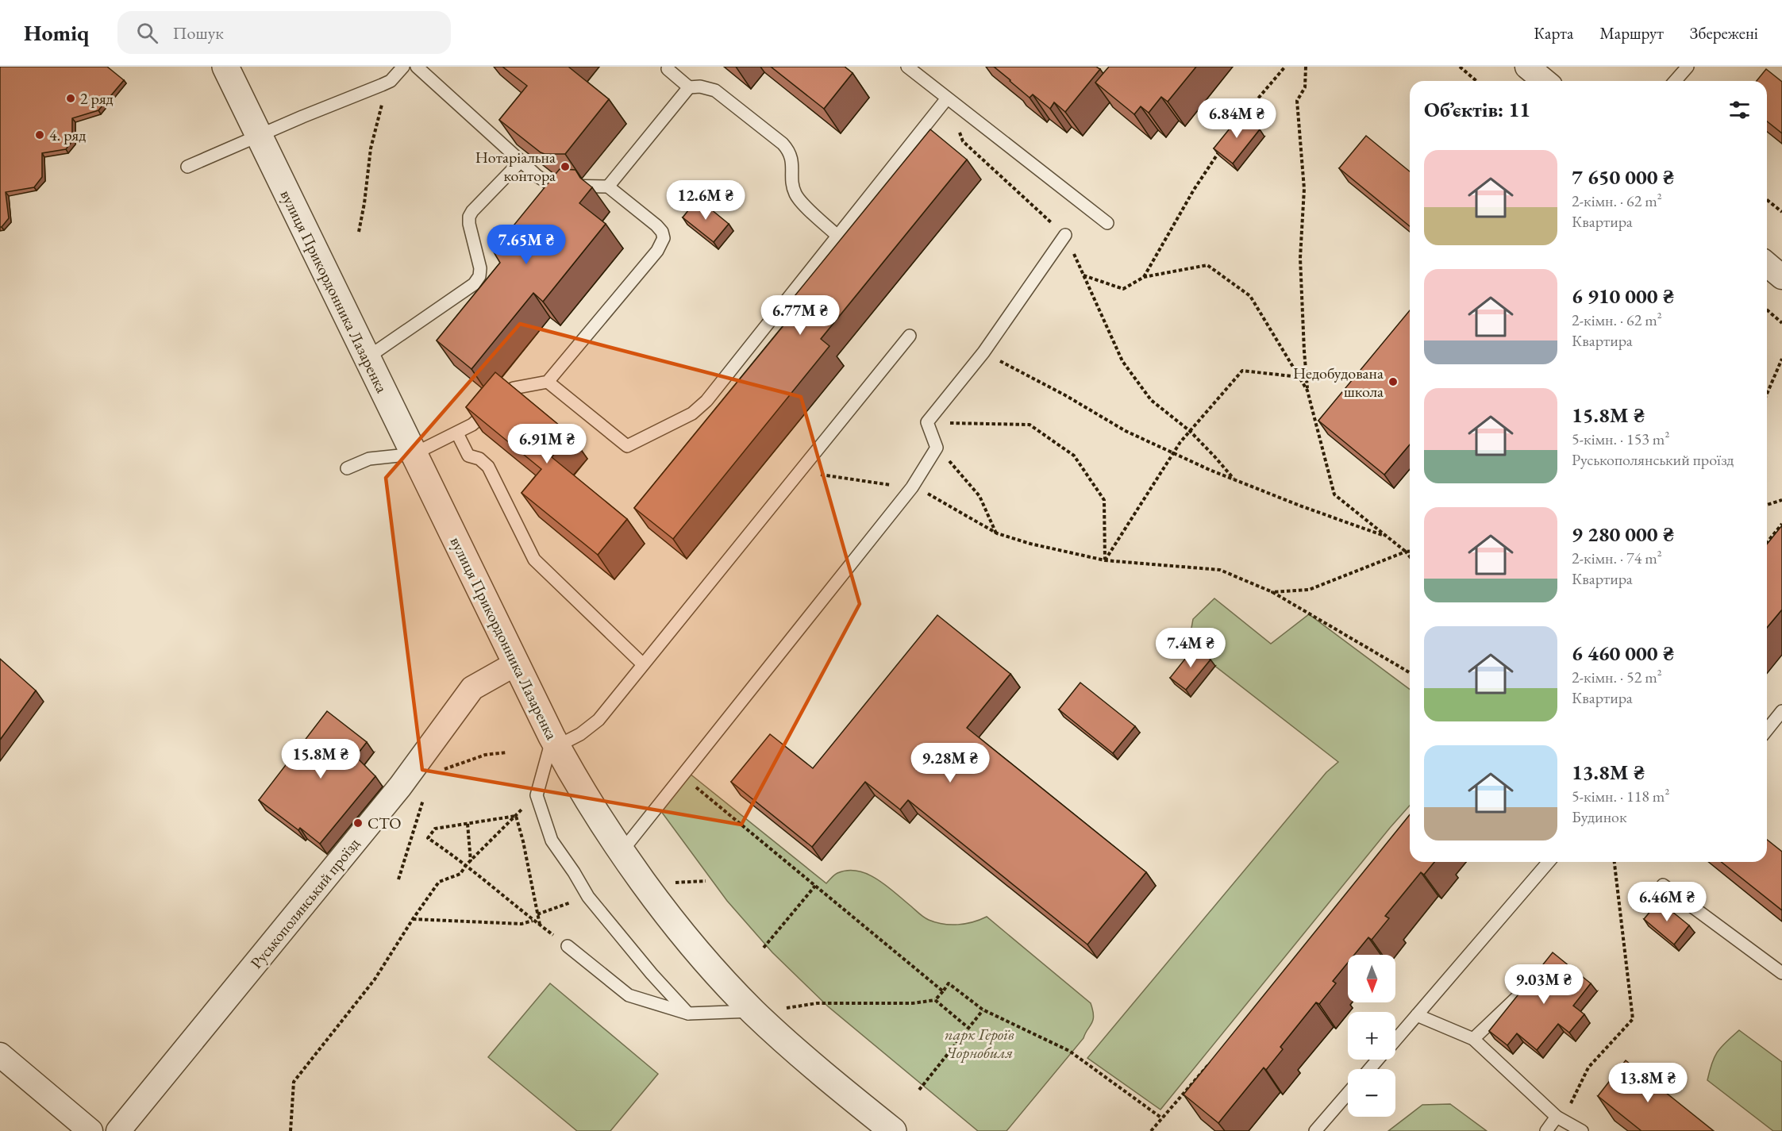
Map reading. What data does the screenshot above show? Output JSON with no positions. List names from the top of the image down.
{
  "streets": {
    "street": ["вулиця Прикордонника Лазаренка", "Руськополянський проїзд"]
  },
  "crossings": [
    ["вулиця Прикордонника Лазаренка", "Руськополянський проїзд"]
  ],
  "parks": ["парк Героїв Чорнобиля"],
  "places": [
    "2 ряд",
    "4. ряд",
    "Нотаріальна контора",
    "Недобудована школа",
    "СТО"
  ],
  "north": "bottom",
  "page": {
    "header": "Homiq",
    "search": "Пошук",
    "nav": ["Карта", "Маршрут", "Збережені"],
    "heading": "Об’єктів: 11",
    "price": [
      "6.84M ₴",
      "12.6M ₴",
      "7.65M ₴",
      "6.77M ₴",
      "6.91M ₴",
      "7.4M ₴",
      "15.8M ₴",
      "9.28M ₴",
      "6.46M ₴",
      "9.03M ₴",
      "13.8M ₴"
    ],
    "list": [
      {
        "name": "7 650 000 ₴",
        "note": "2-кімн. · 62 m² · Квартира"
      },
      {
        "name": "6 910 000 ₴",
        "note": "2-кімн. · 62 m² · Квартира"
      },
      {
        "name": "15.8M ₴",
        "note": "5-кімн. · 153 m² · Руськополянський проїзд"
      },
      {
        "name": "9 280 000 ₴",
        "note": "2-кімн. · 74 m² · Квартира"
      },
      {
        "name": "6 460 000 ₴",
        "note": "2-кімн. · 52 m² · Квартира"
      },
      {
        "name": "13.8M ₴",
        "note": "5-кімн. · 118 m² · Будинок"
      }
    ],
    "map_buttons": ["+", "−"]
  }
}
